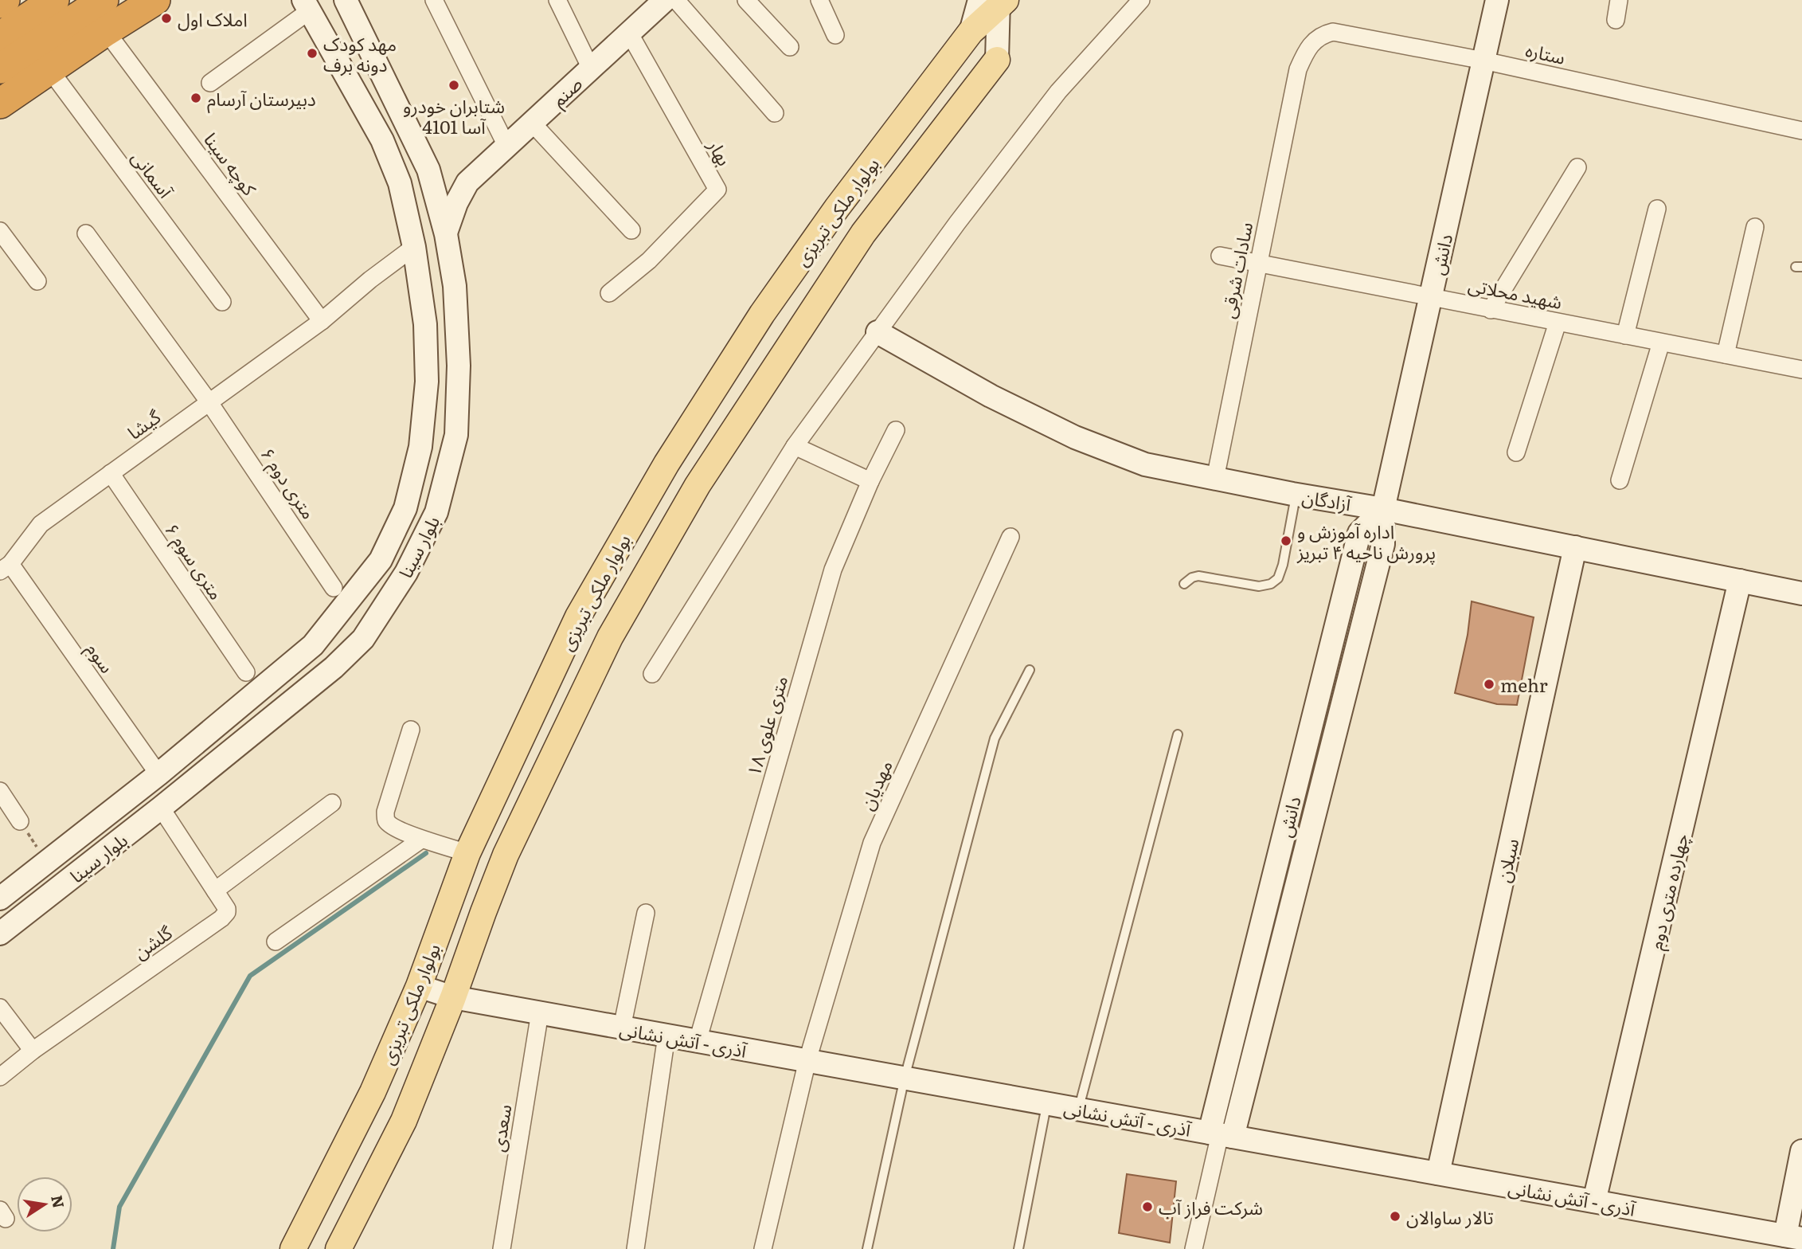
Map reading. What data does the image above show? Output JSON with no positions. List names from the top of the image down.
{
  "streets": {
    "main road": ["بولوار ملکی تبریزی"],
    "street": [
      "ستاره",
      "صنم",
      "بهار",
      "کوچه سینا",
      "آسمانی",
      "دانش",
      "سادات شرقی",
      "شهید محلاتی",
      "گیشا",
      "۶ متری دوم",
      "آزادگان",
      "بلوار سینا",
      "۶ متری سوم",
      "سوم",
      "۱۸ متری علوی",
      "مهدیان",
      "سبلان",
      "چهارده متری دوم",
      "گلشن",
      "آذرى - آتش نشانى",
      "سعدی"
    ]
  },
  "crossings": [
    ["ستاره", "دانش"],
    ["ستاره", "سادات شرقی"],
    ["صنم", "بهار"],
    ["کوچه سینا", "گیشا"],
    ["بولوار ملکی تبریزی", "آذرى - آتش نشانى"],
    ["دانش", "شهید محلاتی"],
    ["دانش", "آزادگان"],
    ["دانش", "آذرى - آتش نشانى"],
    ["سادات شرقی", "شهید محلاتی"],
    ["سادات شرقی", "آزادگان"],
    ["گیشا", "۶ متری دوم"],
    ["گیشا", "بلوار سینا"],
    ["گیشا", "۶ متری سوم"],
    ["گیشا", "سوم"],
    ["آزادگان", "سبلان"],
    ["آزادگان", "چهارده متری دوم"],
    ["بلوار سینا", "سوم"],
    ["بلوار سینا", "گلشن"],
    ["۱۸ متری علوی", "آذرى - آتش نشانى"],
    ["مهدیان", "آذرى - آتش نشانى"],
    ["سبلان", "آذرى - آتش نشانى"],
    ["چهارده متری دوم", "آذرى - آتش نشانى"],
    ["آذرى - آتش نشانى", "سعدی"]
  ],
  "places": [
    "املاک اول",
    "مهد کودک دونه برف",
    "شتابران خودرو 4101 آسا",
    "دبیرستان آرسام",
    "اداره آموزش و پرورش ناحیه ۴ تبریز",
    "mehr",
    "شرکت فراز آب",
    "تالار ساوالان"
  ],
  "north": "right"
}
